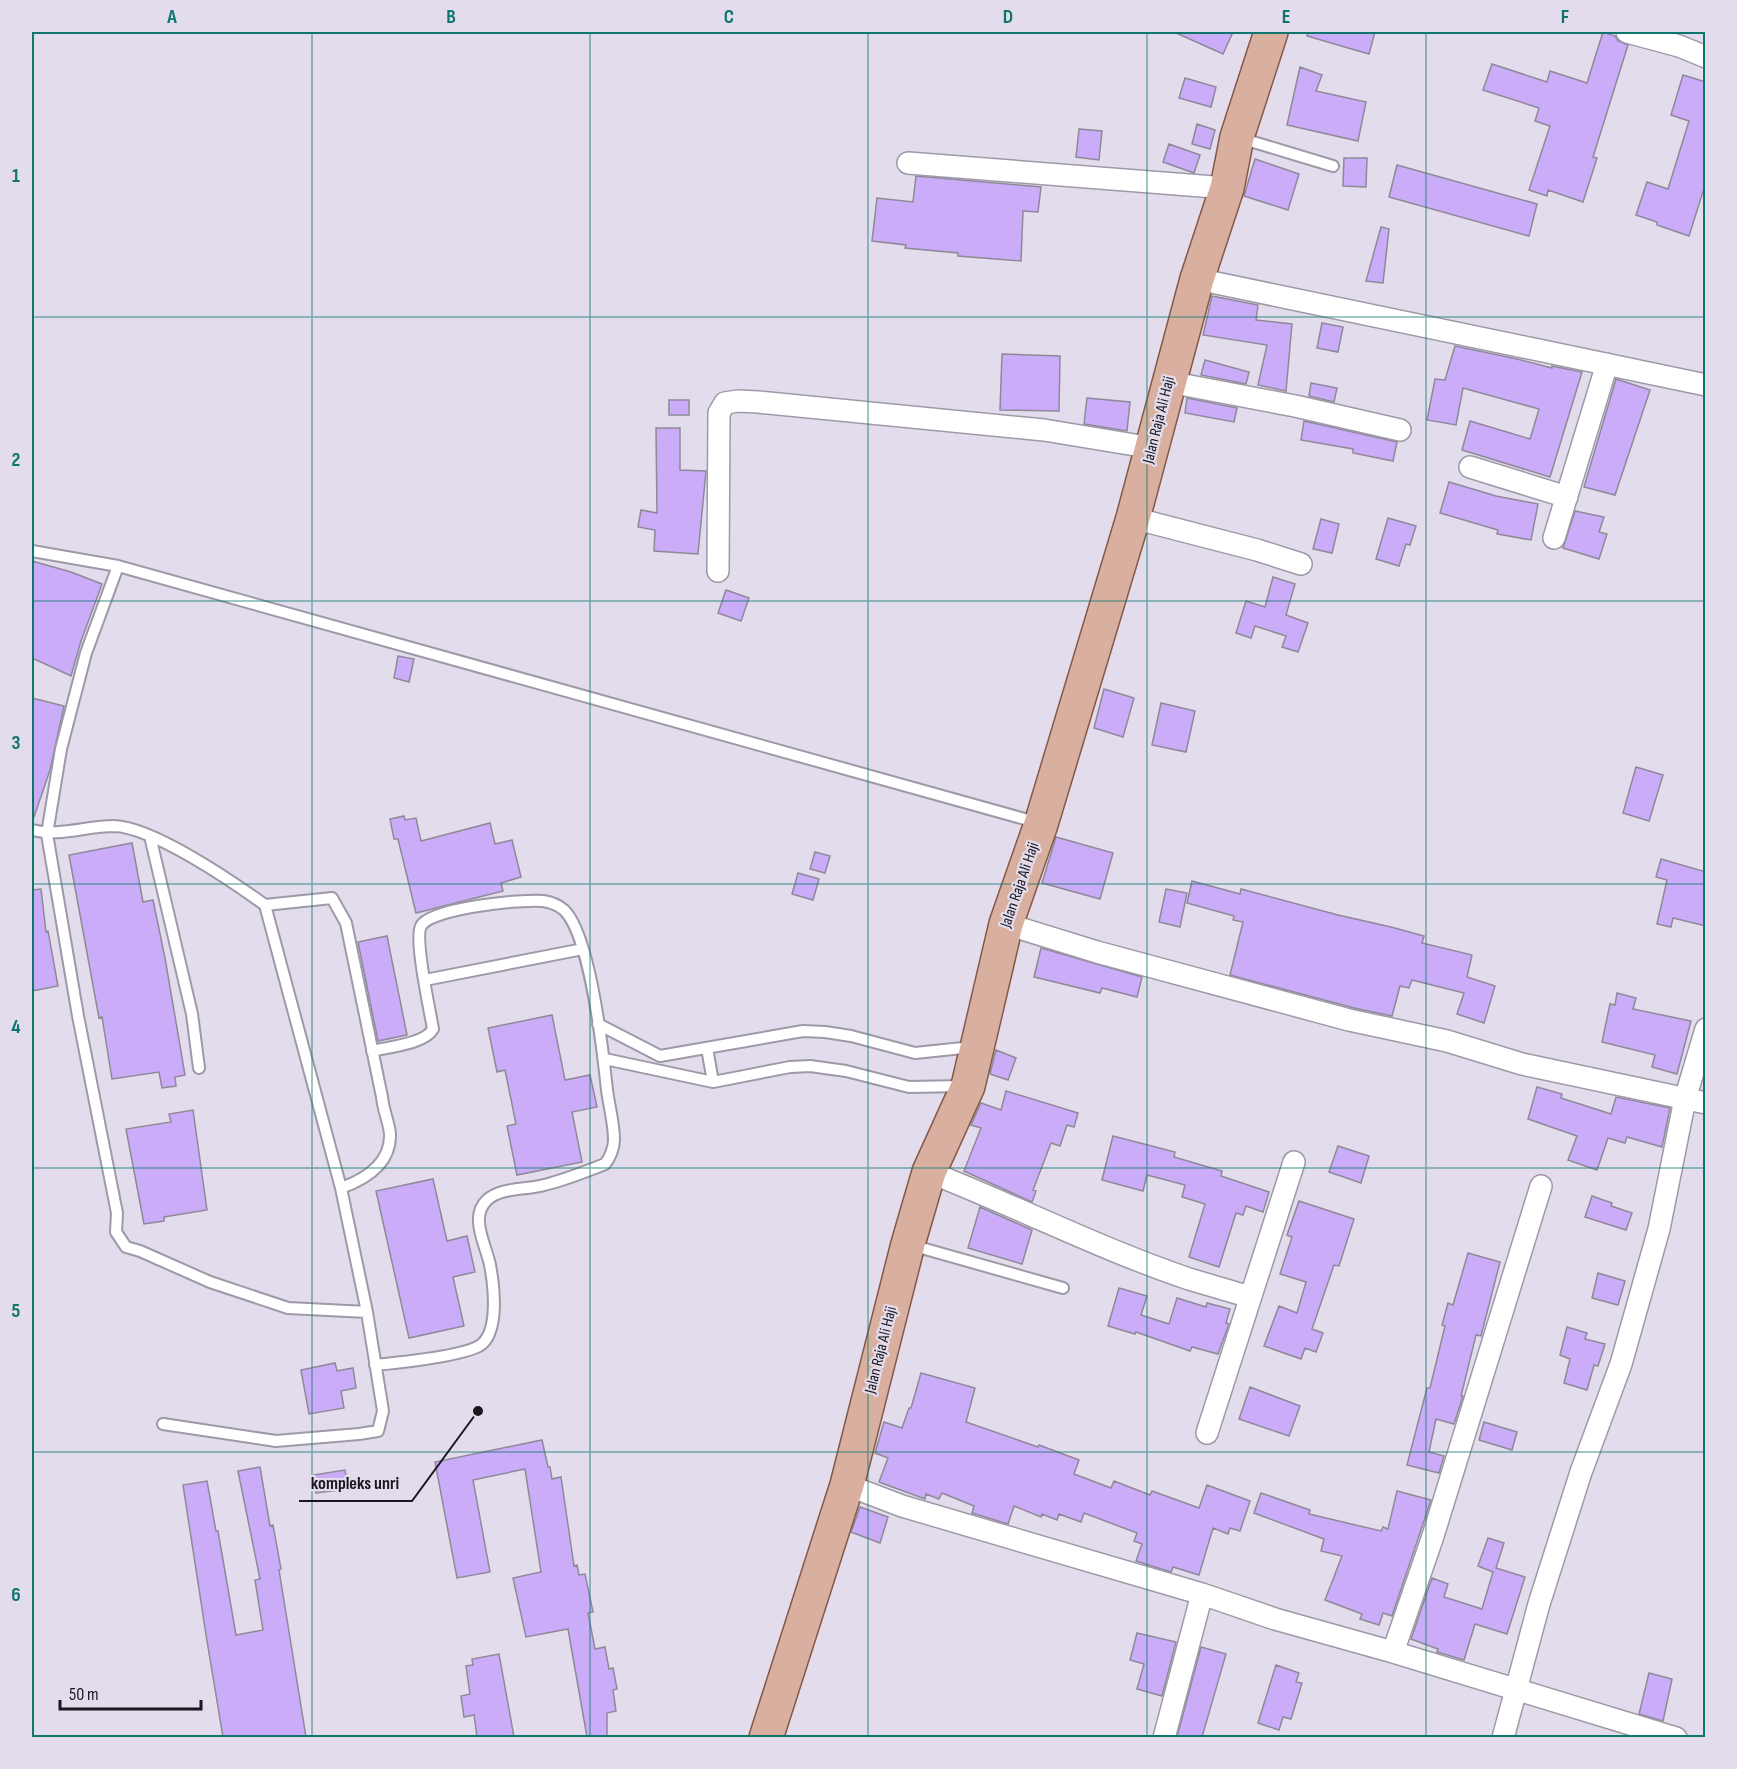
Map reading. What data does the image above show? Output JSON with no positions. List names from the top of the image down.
{
  "streets": {
    "main road": ["Jalan Raja Ali Haji"]
  },
  "places": ["kompleks unri"],
  "scale_bar": "50 m",
  "grid": {
    "columns": [
      "A",
      "B",
      "C",
      "D",
      "E",
      "F"
    ],
    "rows": [
      "1",
      "2",
      "3",
      "4",
      "5",
      "6"
    ]
  }
}
